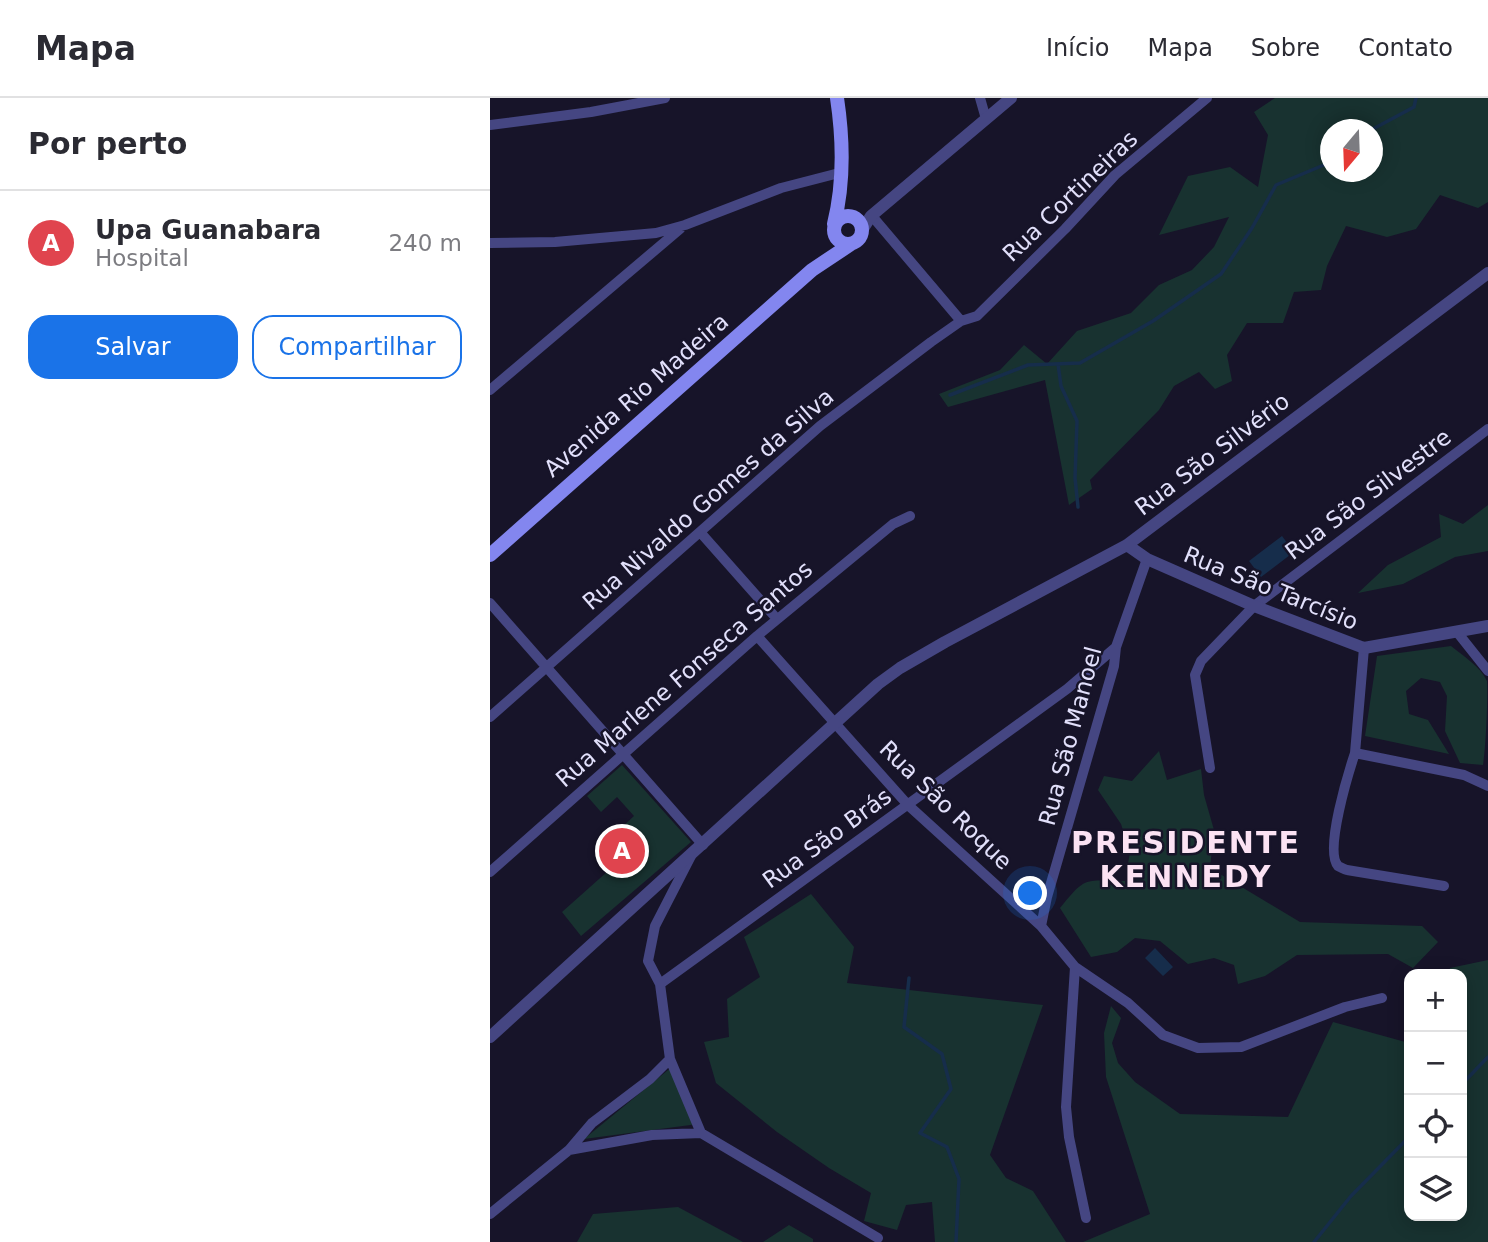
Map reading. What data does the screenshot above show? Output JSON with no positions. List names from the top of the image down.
{
  "streets": {
    "main road": ["Avenida Rio Madeira"],
    "street": [
      "Rua Cortineiras",
      "Rua São Silvério",
      "Rua São Silvestre",
      "Rua Nivaldo Gomes da Silva",
      "Rua São Tarcísio",
      "Rua Marlene Fonseca Santos",
      "Rua São Manoel",
      "Rua São Roque",
      "Rua São Brás"
    ]
  },
  "crossings": [
    ["Rua Cortineiras", "Rua Nivaldo Gomes da Silva"],
    ["Rua São Silvério", "Rua São Tarcísio"],
    ["Rua São Silvério", "Rua São Roque"],
    ["Rua São Silvestre", "Rua São Tarcísio"],
    ["Rua São Tarcísio", "Rua São Manoel"],
    ["Rua Marlene Fonseca Santos", "Rua São Roque"],
    ["Rua São Manoel", "Rua São Roque"],
    ["Rua São Manoel", "Rua São Brás"],
    ["Rua São Roque", "Rua São Brás"]
  ],
  "districts": ["PRESIDENTE KENNEDY"],
  "north": "bottom",
  "page": {
    "header": "Mapa",
    "nav": [
      "Início",
      "Mapa",
      "Sobre",
      "Contato"
    ],
    "heading": "Por perto",
    "list": [
      {
        "mark": "A",
        "name": "Upa Guanabara",
        "note": "Hospital",
        "value": "240 m"
      }
    ],
    "buttons": ["Salvar", "Compartilhar"],
    "pins": "A",
    "map_buttons": ["+", "−"]
  }
}
